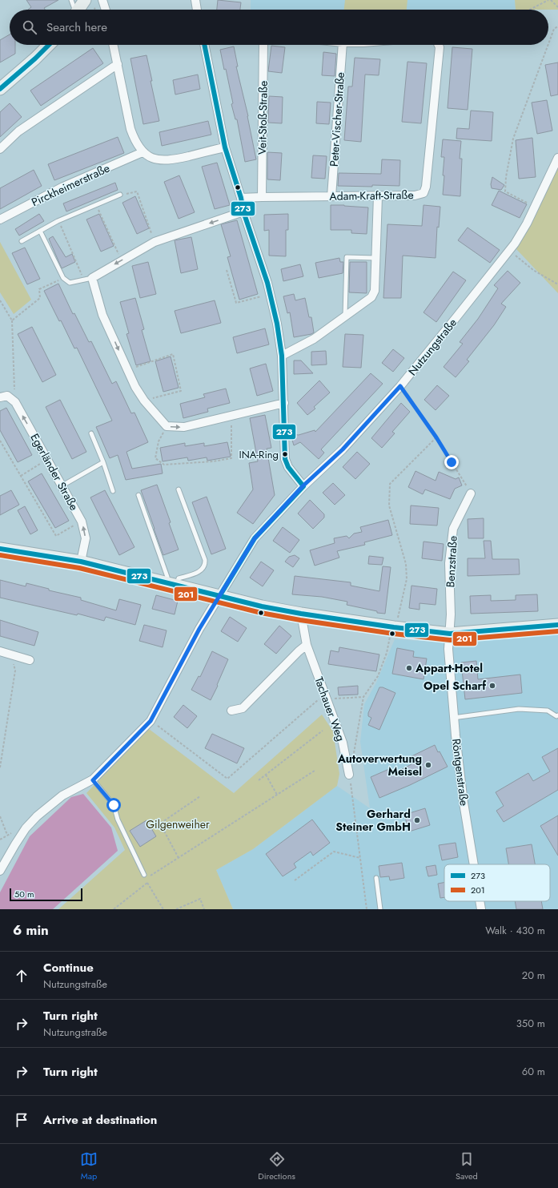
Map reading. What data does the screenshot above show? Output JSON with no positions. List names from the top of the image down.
{
  "streets": {
    "street": [
      "Veit-Stoß-Straße",
      "Peter-Vischer-Straße",
      "Pirckheimerstraße",
      "Adam-Kraft-Straße",
      "Nutzungstraße",
      "Egerländer Straße",
      "Benzstraße",
      "Tachauer Weg",
      "Röntgenstraße"
    ]
  },
  "crossings": [
    ["Veit-Stoß-Straße", "Adam-Kraft-Straße"],
    ["Peter-Vischer-Straße", "Adam-Kraft-Straße"],
    ["Benzstraße", "Röntgenstraße"]
  ],
  "one_way": ["Egerländer Straße"],
  "parks": ["Gilgenweiher"],
  "places": [
    "INA-Ring",
    "Appart-Hotel",
    "Opel Scharf",
    "Autoverwertung Meisel",
    "Gerhard Steiner GmbH"
  ],
  "lines": ["transit line 273", "transit line 201"],
  "legend": ["273", "201"],
  "scale_bar": "50 m",
  "page": {
    "search": "Search here",
    "scale": "50 m",
    "heading": ["6 min", "Walk · 430 m"],
    "list": [
      ["Continue", "Nutzungstraße", "20 m"],
      ["Turn right", "Nutzungstraße", "350 m"],
      ["Turn right", "60 m"],
      "Arrive at destination"
    ],
    "nav": ["Map", "Directions", "Saved"]
  }
}
